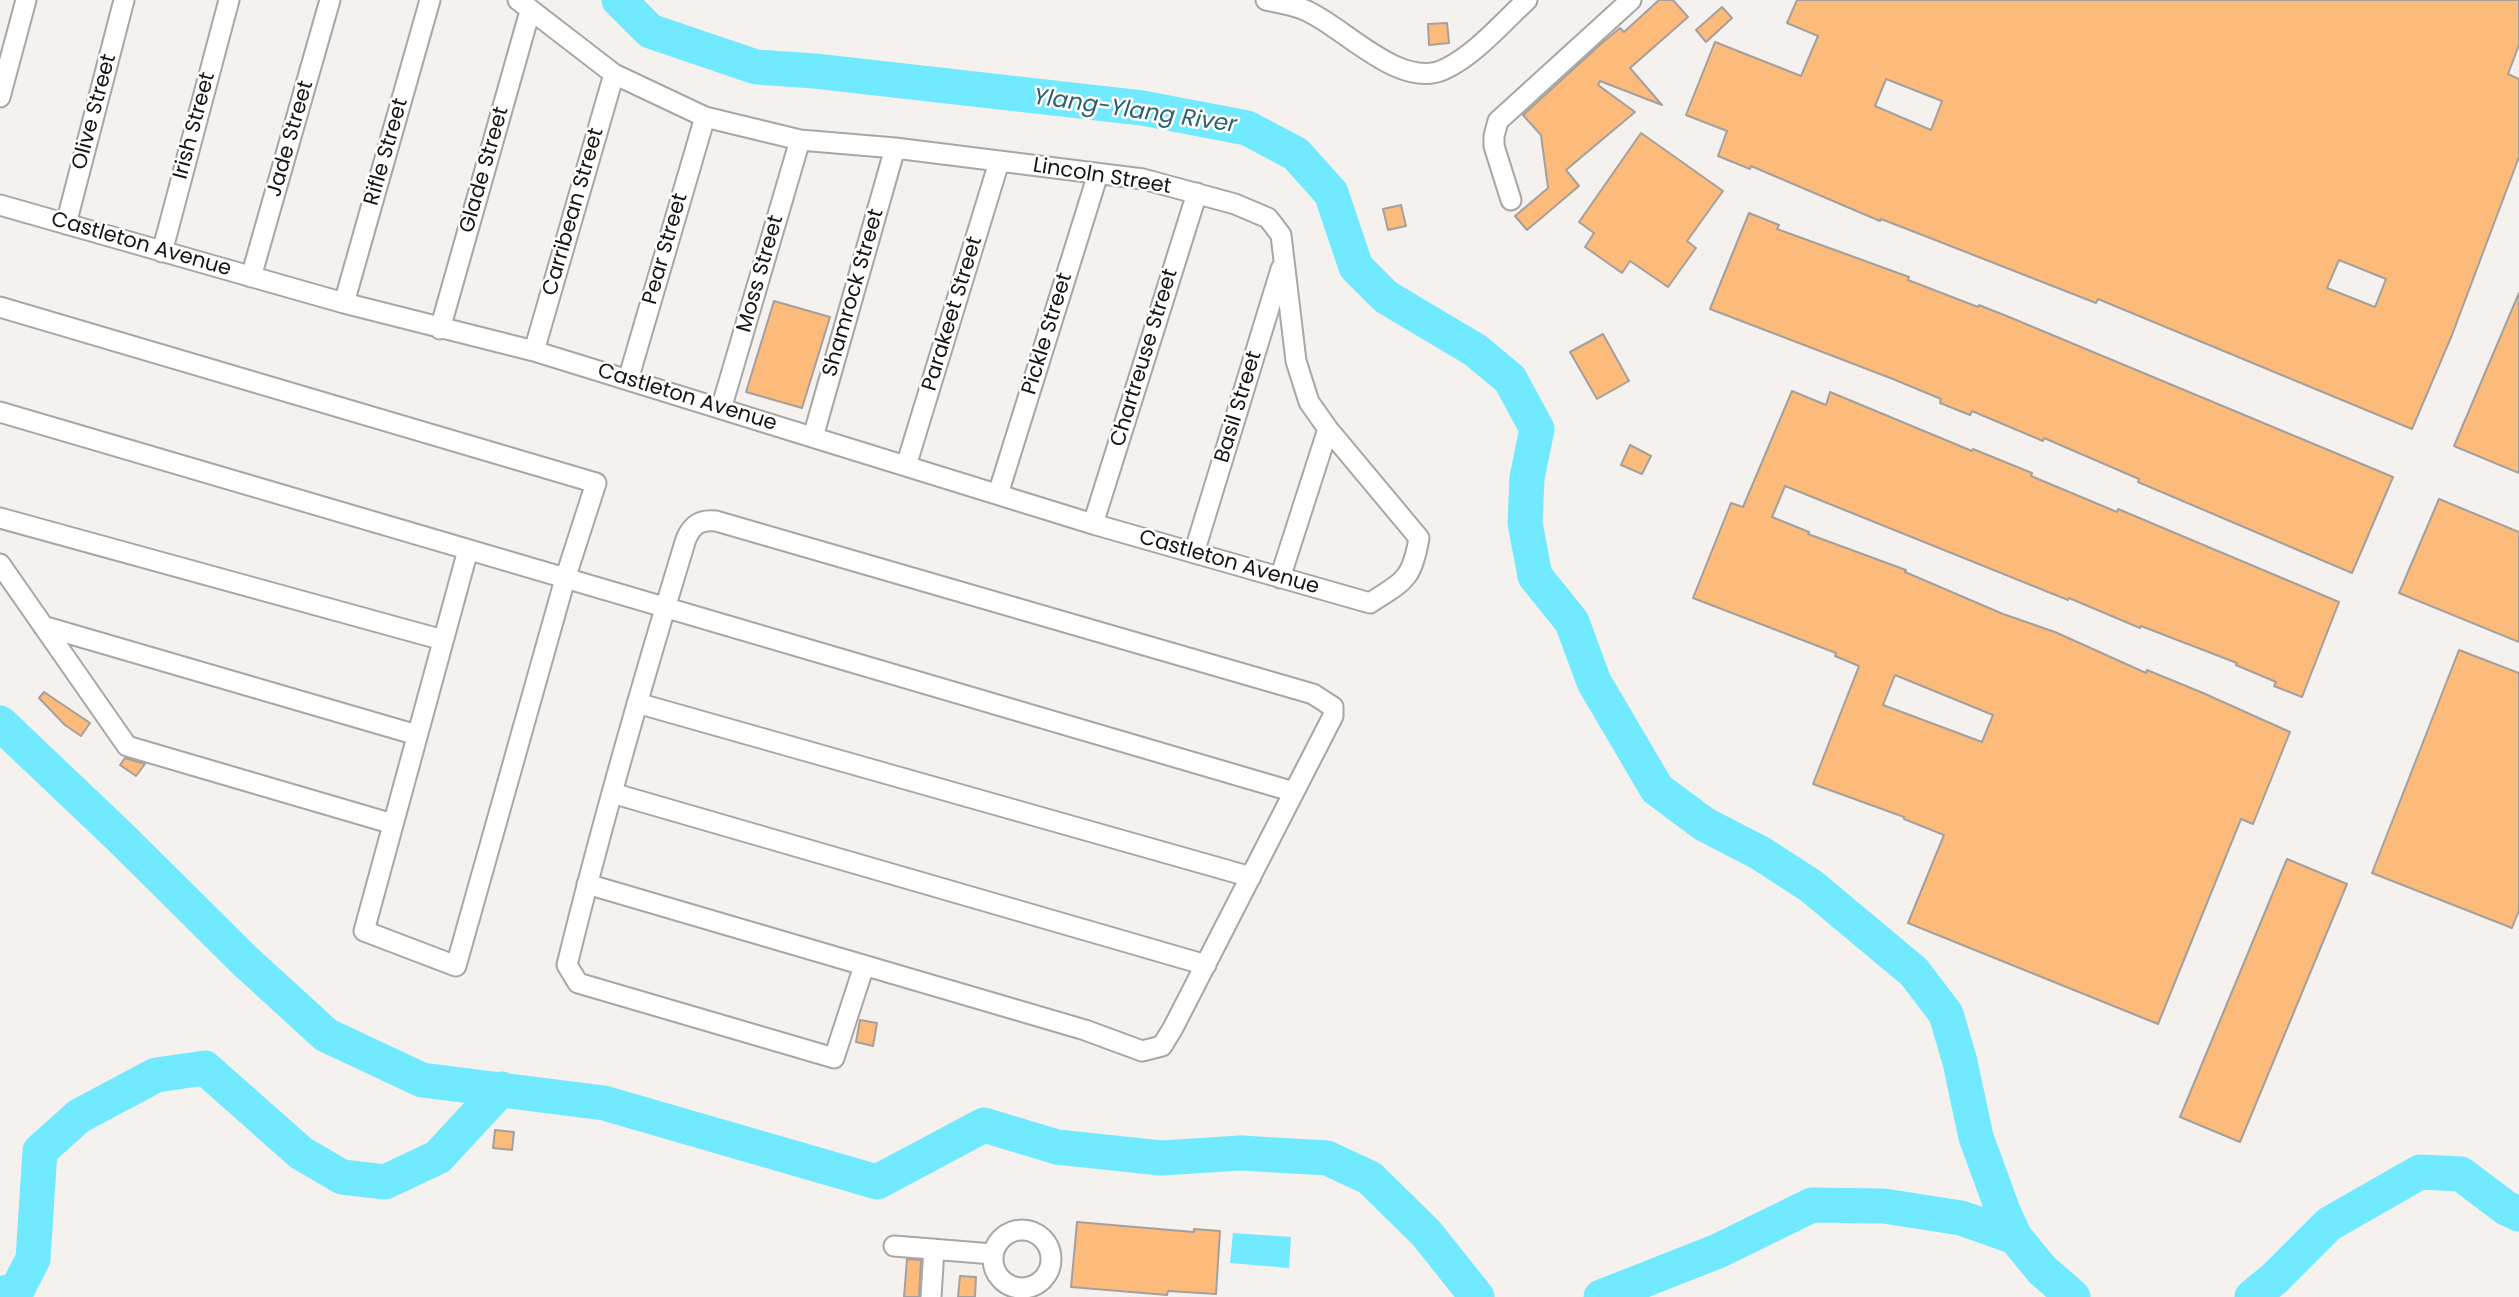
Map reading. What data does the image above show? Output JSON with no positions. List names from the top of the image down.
{
  "streets": {
    "street": [
      "Olive Street",
      "Irish Street",
      "Jade Street",
      "Rifle Street",
      "Glade Street",
      "Lincoln Street",
      "Carribean Street",
      "Castleton Avenue",
      "Pear Street",
      "Moss Street",
      "Shamrock Street",
      "Parakeet Street",
      "Pickle Street",
      "Chartreuse Street",
      "Basil Street"
    ]
  },
  "crossings": [
    ["Olive Street", "Castleton Avenue"],
    ["Irish Street", "Castleton Avenue"],
    ["Jade Street", "Castleton Avenue"],
    ["Rifle Street", "Castleton Avenue"],
    ["Glade Street", "Lincoln Street"],
    ["Glade Street", "Castleton Avenue"],
    ["Lincoln Street", "Carribean Street"],
    ["Lincoln Street", "Castleton Avenue"],
    ["Lincoln Street", "Pear Street"],
    ["Lincoln Street", "Moss Street"],
    ["Lincoln Street", "Shamrock Street"],
    ["Lincoln Street", "Parakeet Street"],
    ["Lincoln Street", "Pickle Street"],
    ["Lincoln Street", "Chartreuse Street"],
    ["Lincoln Street", "Basil Street"],
    ["Carribean Street", "Castleton Avenue"],
    ["Castleton Avenue", "Pear Street"],
    ["Castleton Avenue", "Moss Street"],
    ["Castleton Avenue", "Shamrock Street"],
    ["Castleton Avenue", "Parakeet Street"],
    ["Castleton Avenue", "Pickle Street"],
    ["Castleton Avenue", "Chartreuse Street"],
    ["Castleton Avenue", "Basil Street"]
  ],
  "water": ["Ylang-Ylang River"]
}
